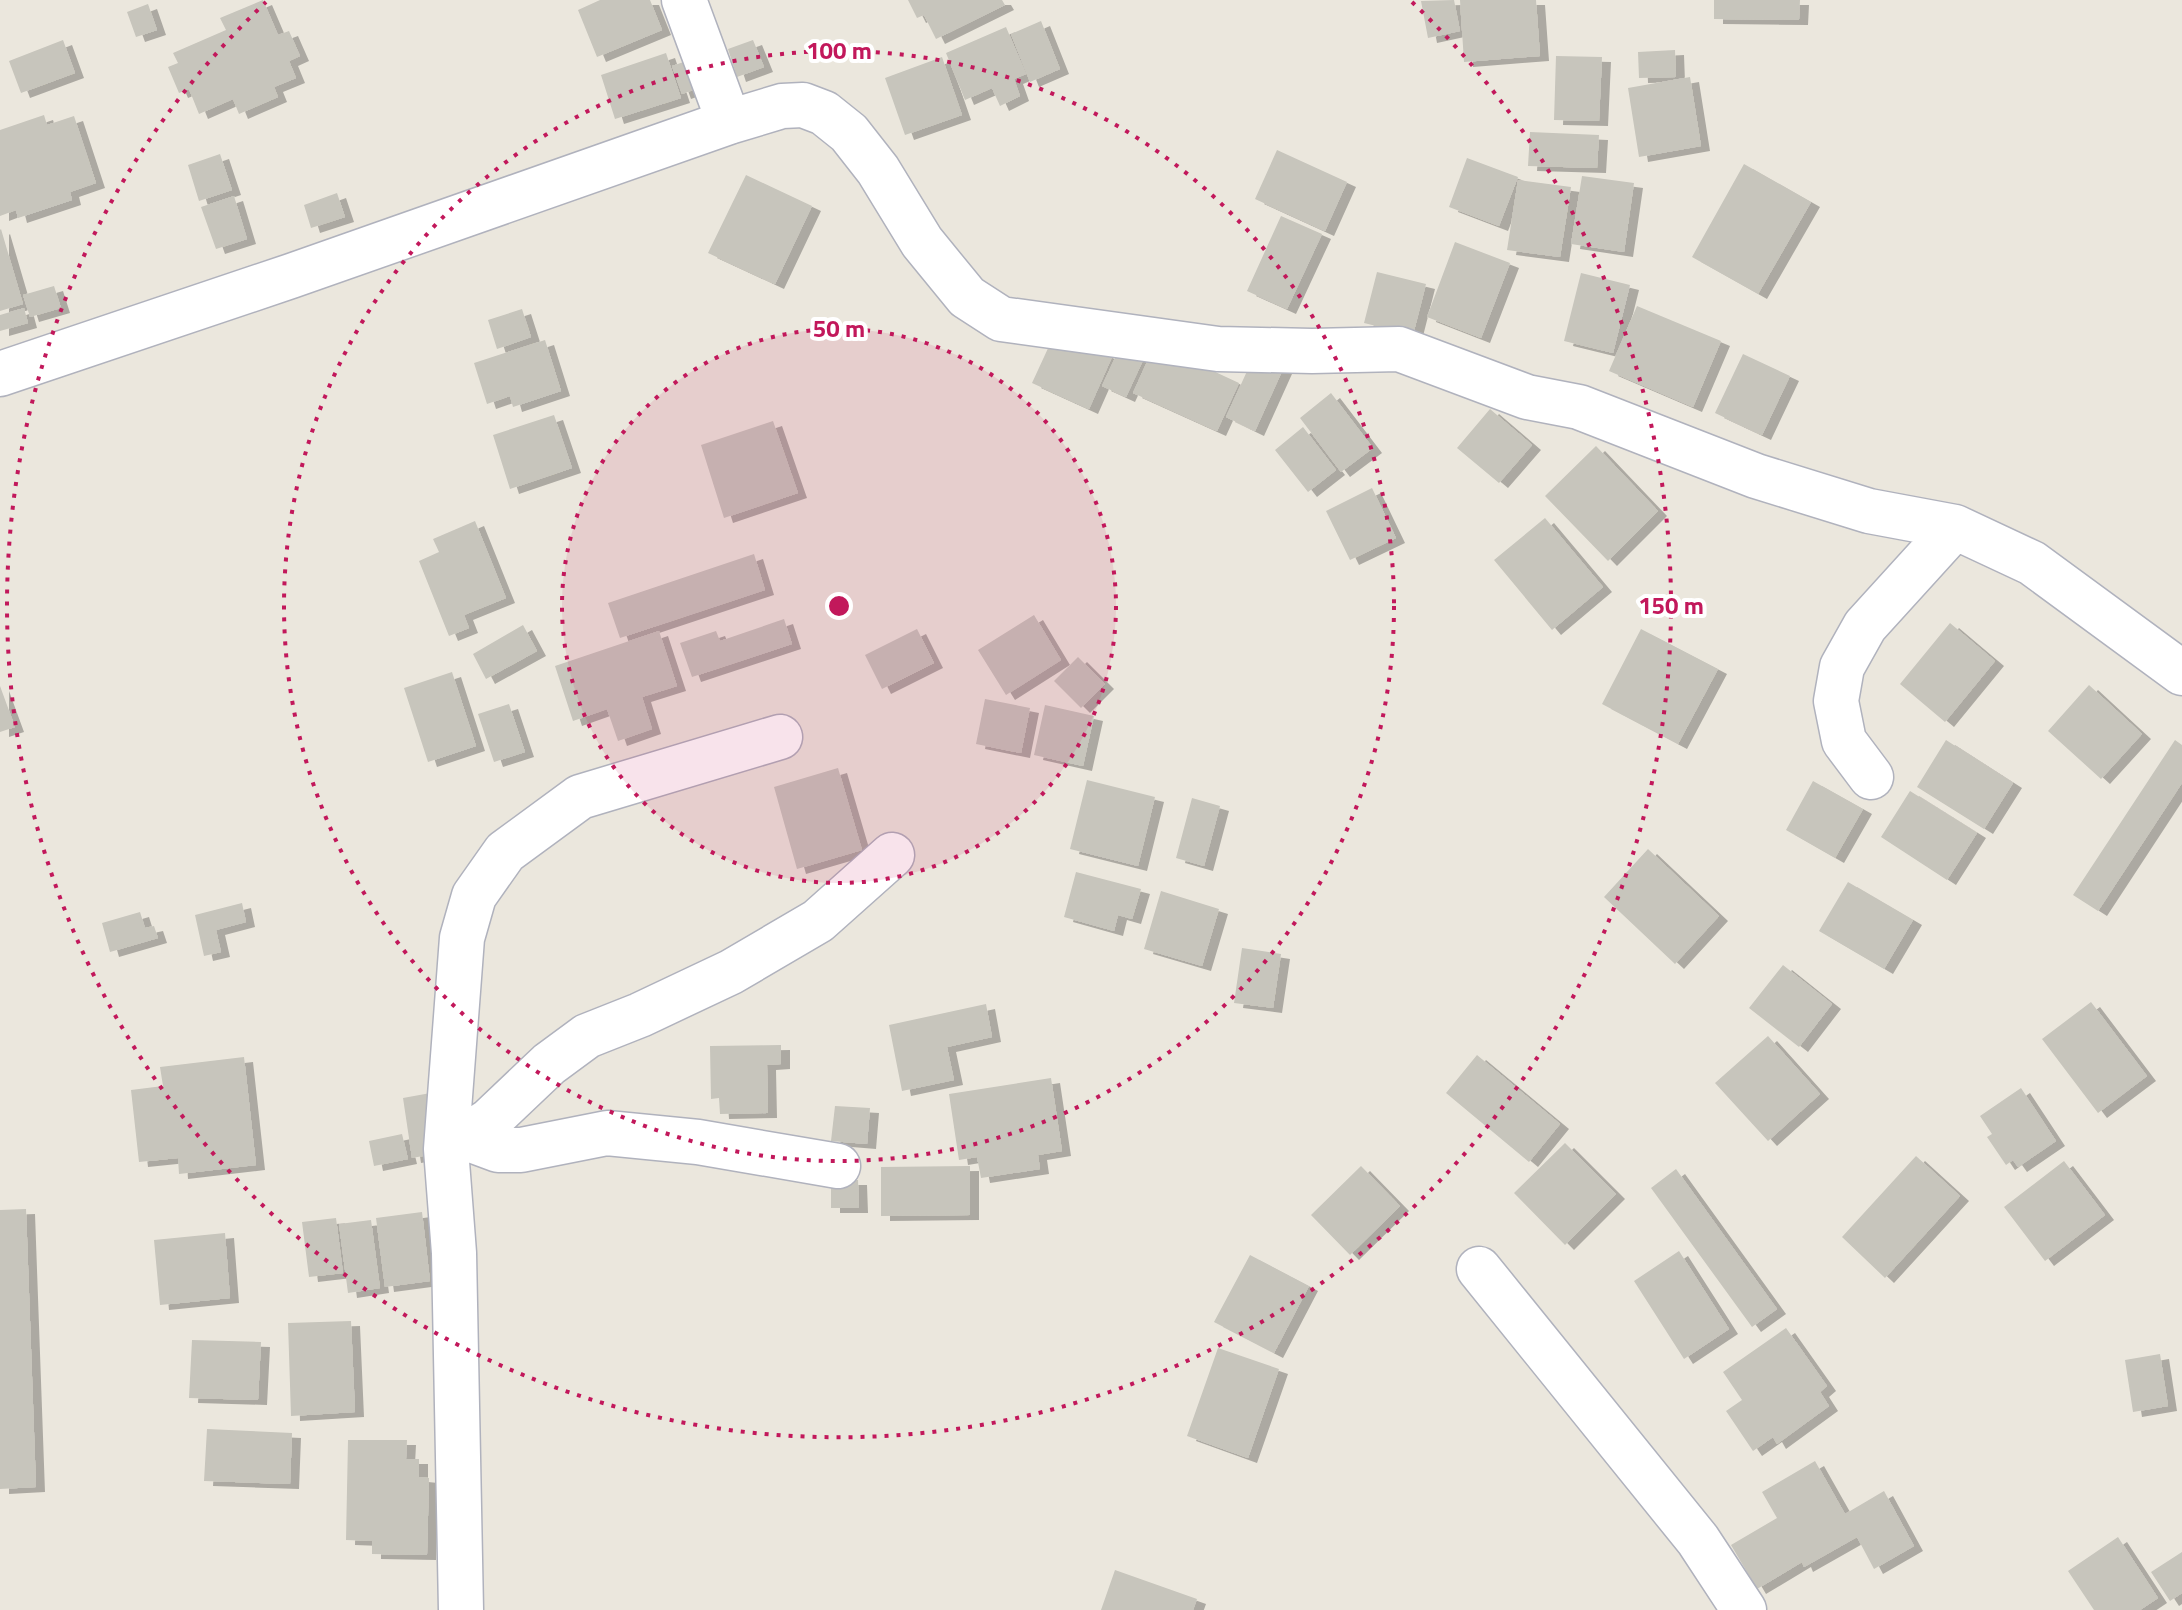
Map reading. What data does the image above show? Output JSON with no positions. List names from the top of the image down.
{
  "rings": ["100 m", "50 m", "150 m"]
}
